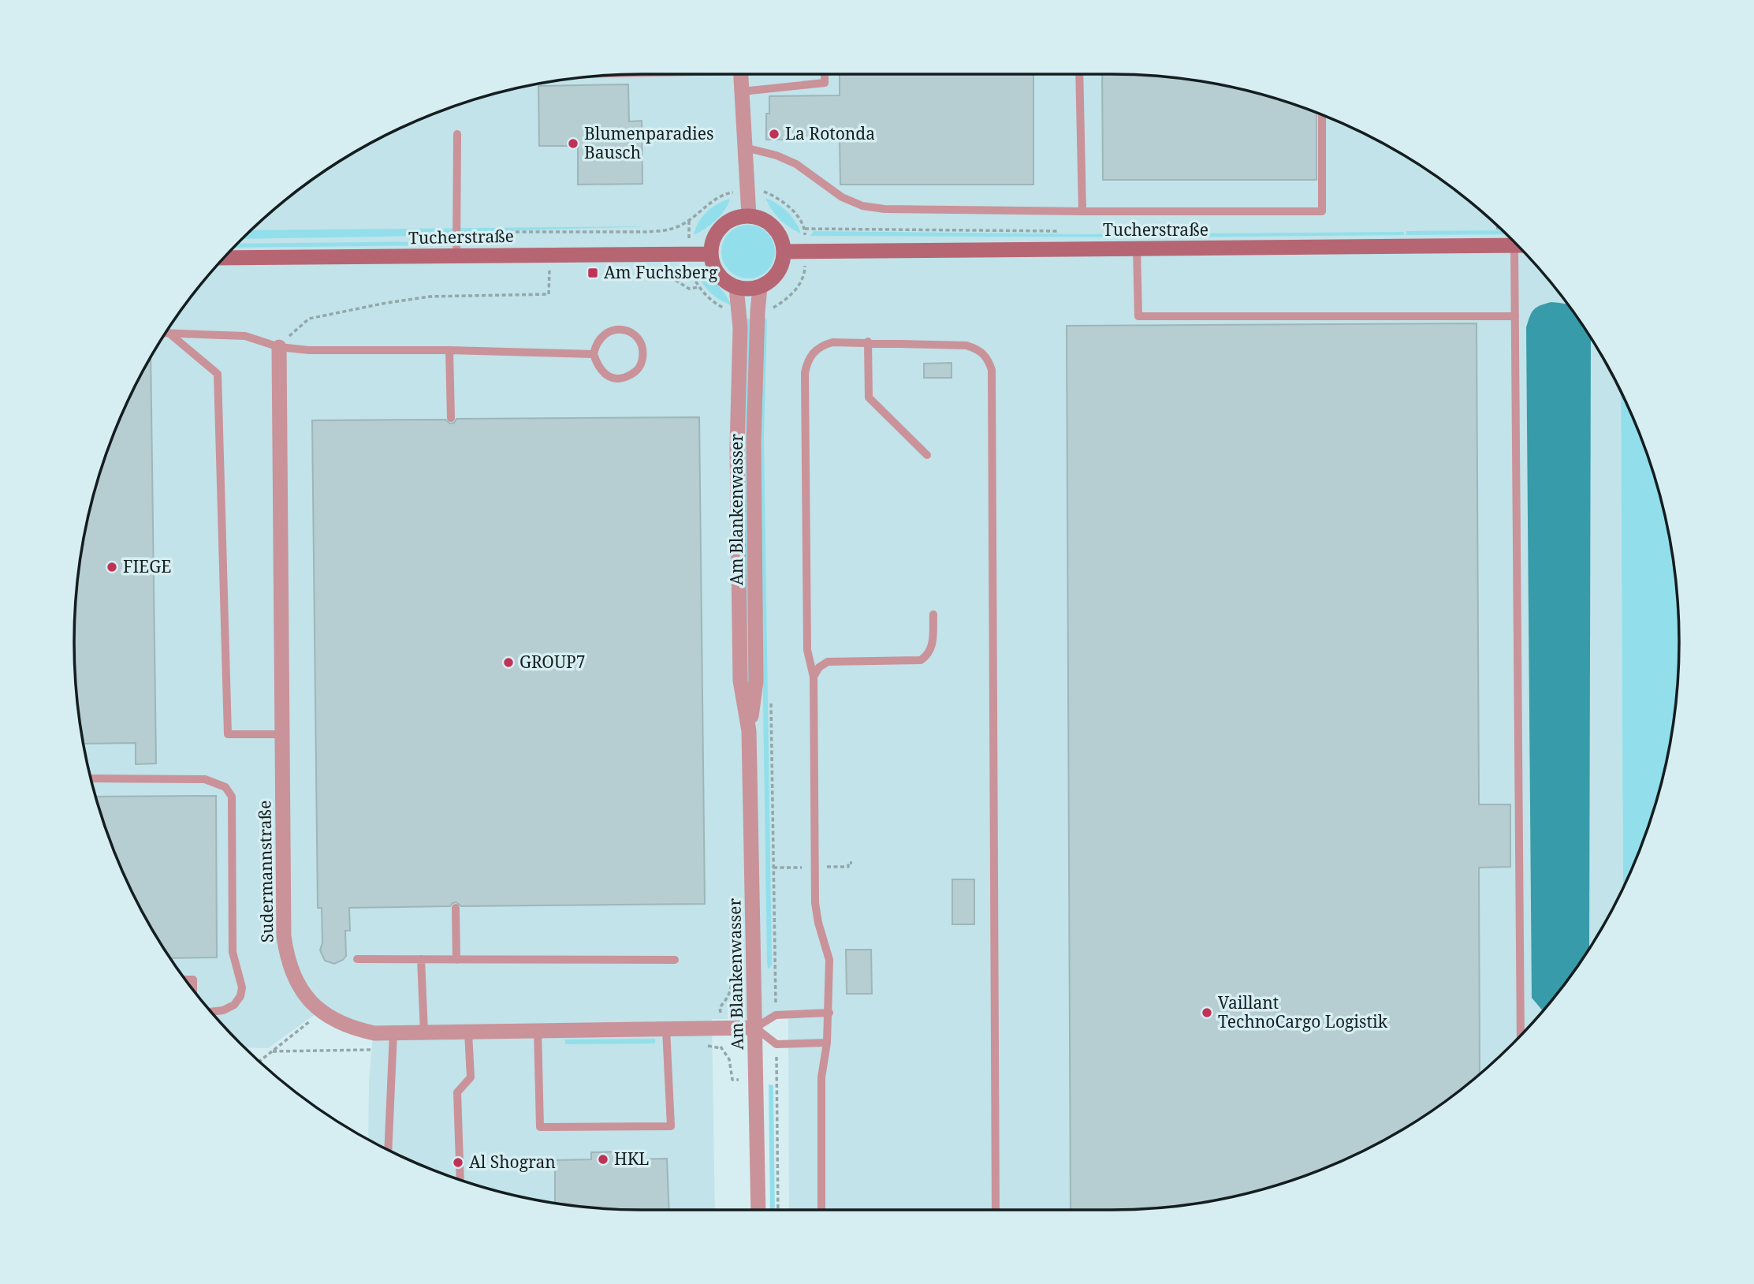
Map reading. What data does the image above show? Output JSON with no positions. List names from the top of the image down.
{
  "streets": {
    "main road": ["Tucherstraße"],
    "street": ["Am Blankenwasser", "Sudermannstraße"]
  },
  "crossings": [
    ["Tucherstraße", "Am Blankenwasser"],
    ["Am Blankenwasser", "Sudermannstraße"]
  ],
  "places": {
    "other": [
      "La Rotonda",
      "Blumenparadies Bausch",
      "FIEGE",
      "GROUP7",
      "Vaillant TechnoCargo Logistik",
      "HKL",
      "Al Shogran"
    ],
    "transit": ["Am Fuchsberg"]
  }
}
